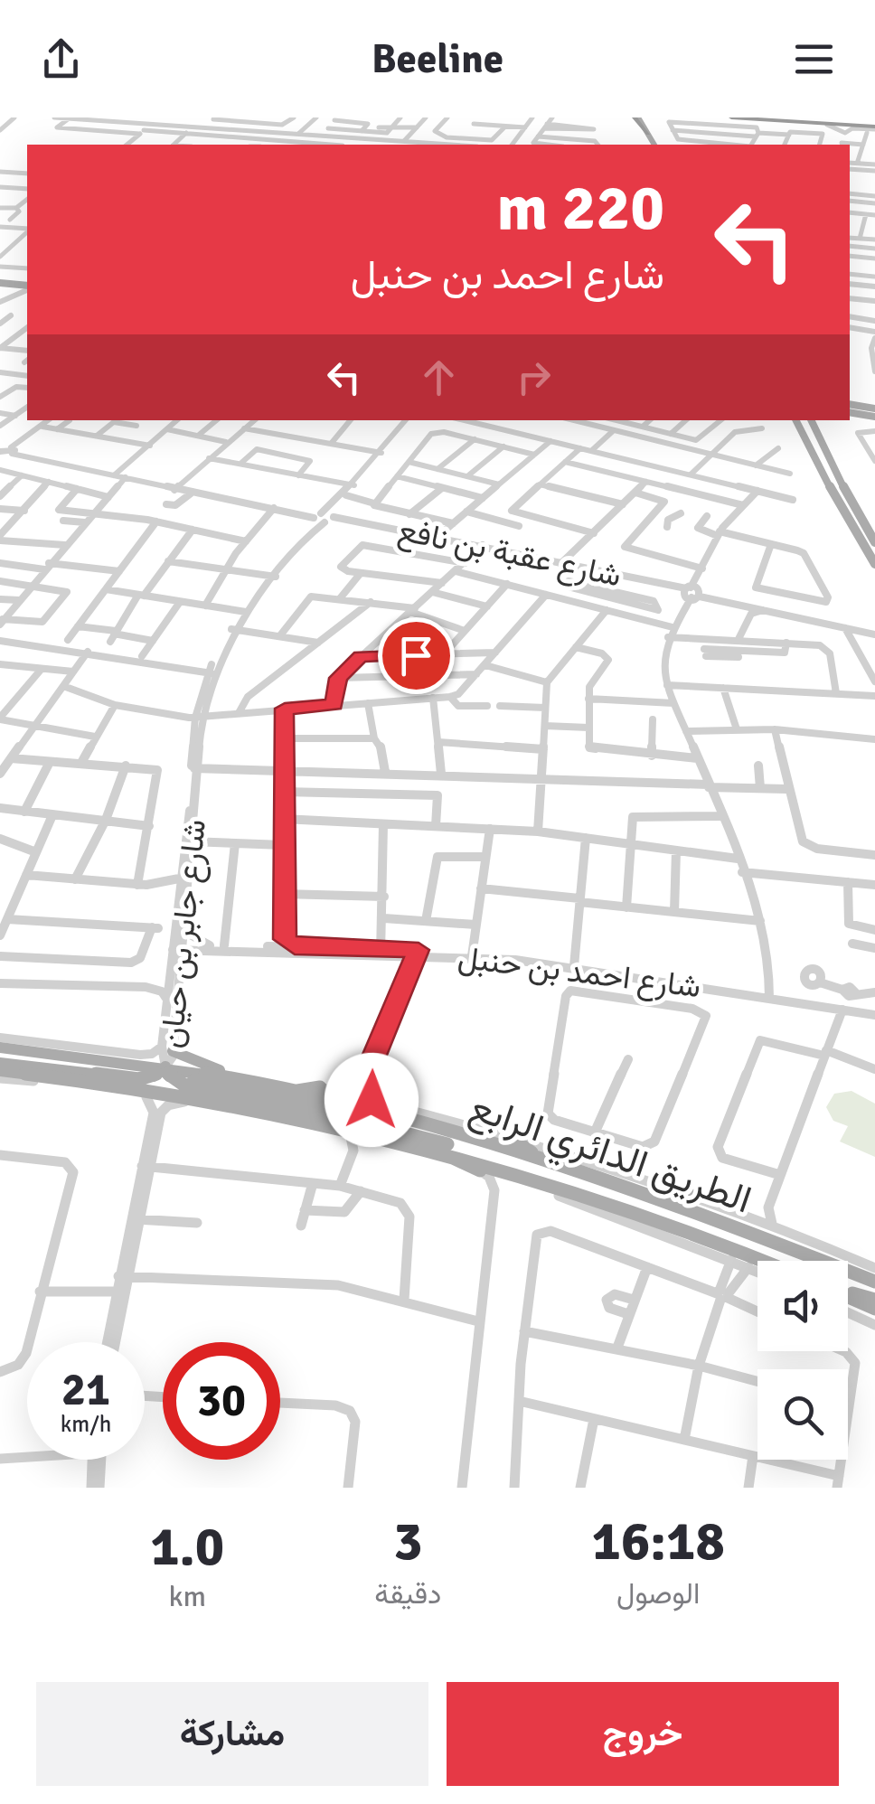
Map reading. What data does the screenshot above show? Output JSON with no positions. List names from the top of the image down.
{
  "streets": {
    "main road": ["الطريق الدائري الرابع"],
    "street": ["شارع عقبة بن نافع", "شارع جابر بن حيان", "شارع احمد بن حنبل"]
  },
  "crossings": [
    ["شارع عقبة بن نافع", "شارع جابر بن حيان"],
    ["شارع جابر بن حيان", "شارع احمد بن حنبل"],
    ["شارع جابر بن حيان", "الطريق الدائري الرابع"]
  ],
  "page": {
    "header": "Beeline",
    "turn": ["220 m", "شارع احمد بن حنبل"],
    "speed": "21 km/h",
    "limit": "30",
    "eta": [
      "16:18",
      "الوصول",
      "3",
      "دقيقة",
      "1.0",
      "km"
    ],
    "buttons": ["خروج", "مشاركة"]
  }
}
